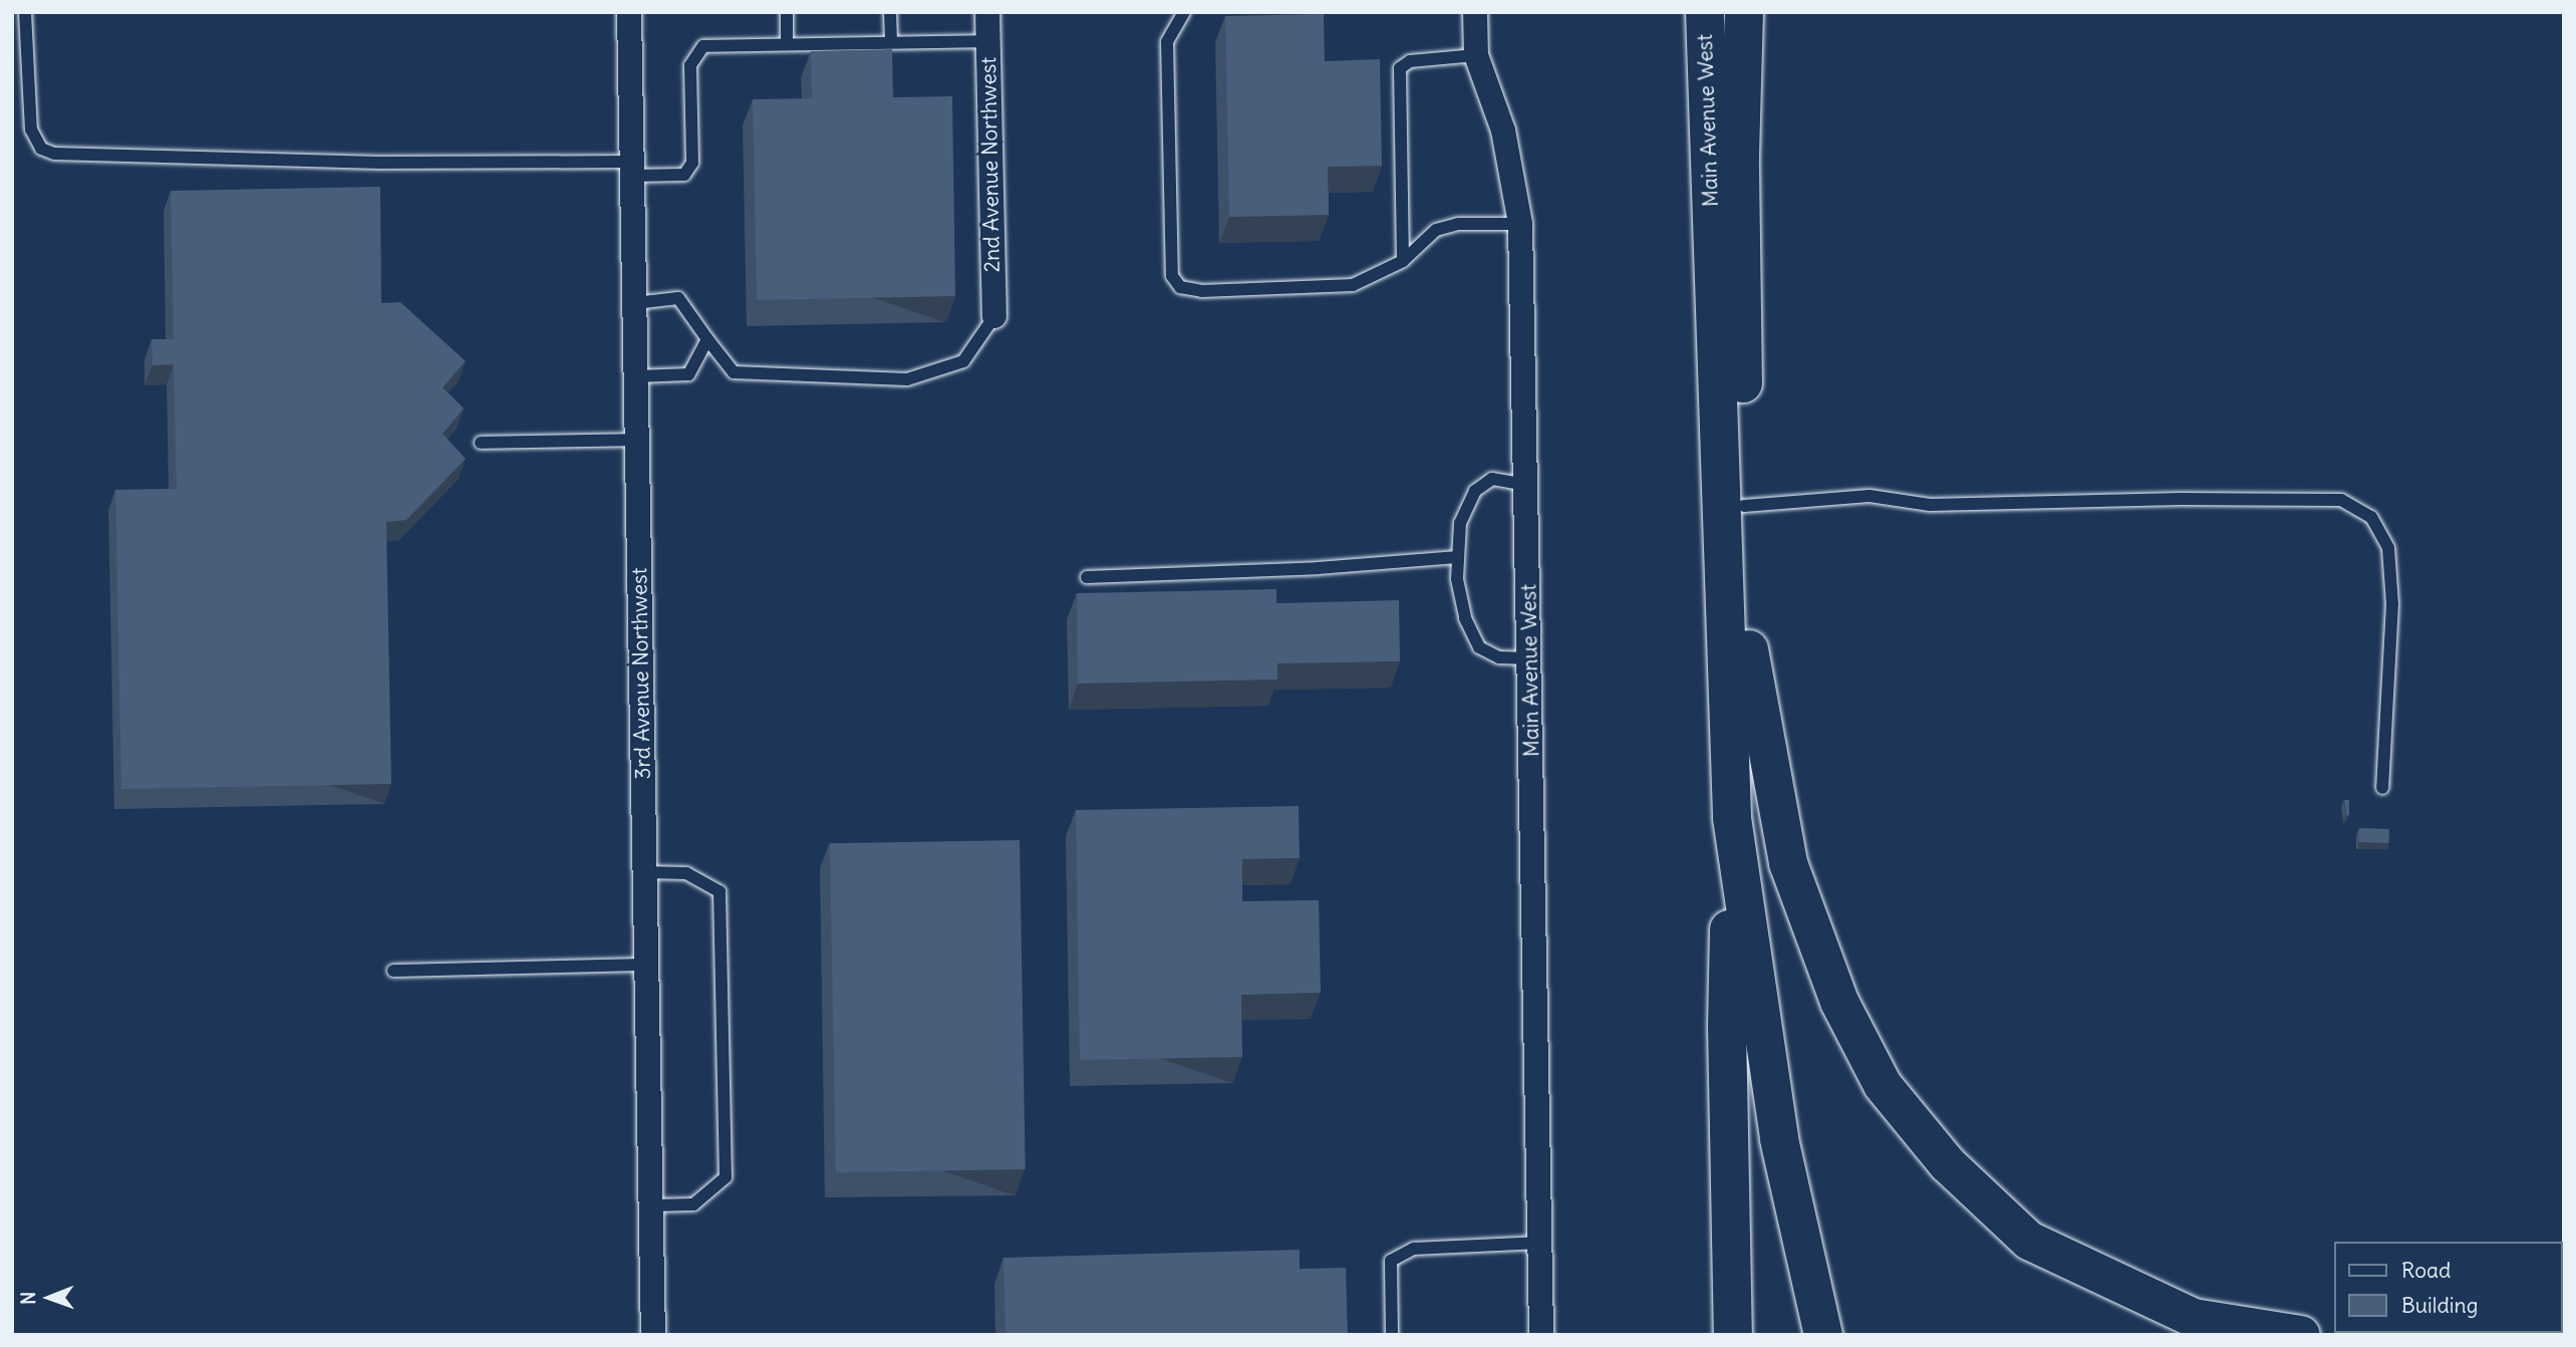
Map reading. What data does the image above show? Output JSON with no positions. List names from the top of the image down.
{
  "streets": {
    "main road": ["Main Avenue West"],
    "street": ["2nd Avenue Northwest", "3rd Avenue Northwest"]
  },
  "legend": ["Road", "Building"],
  "north": "left"
}
